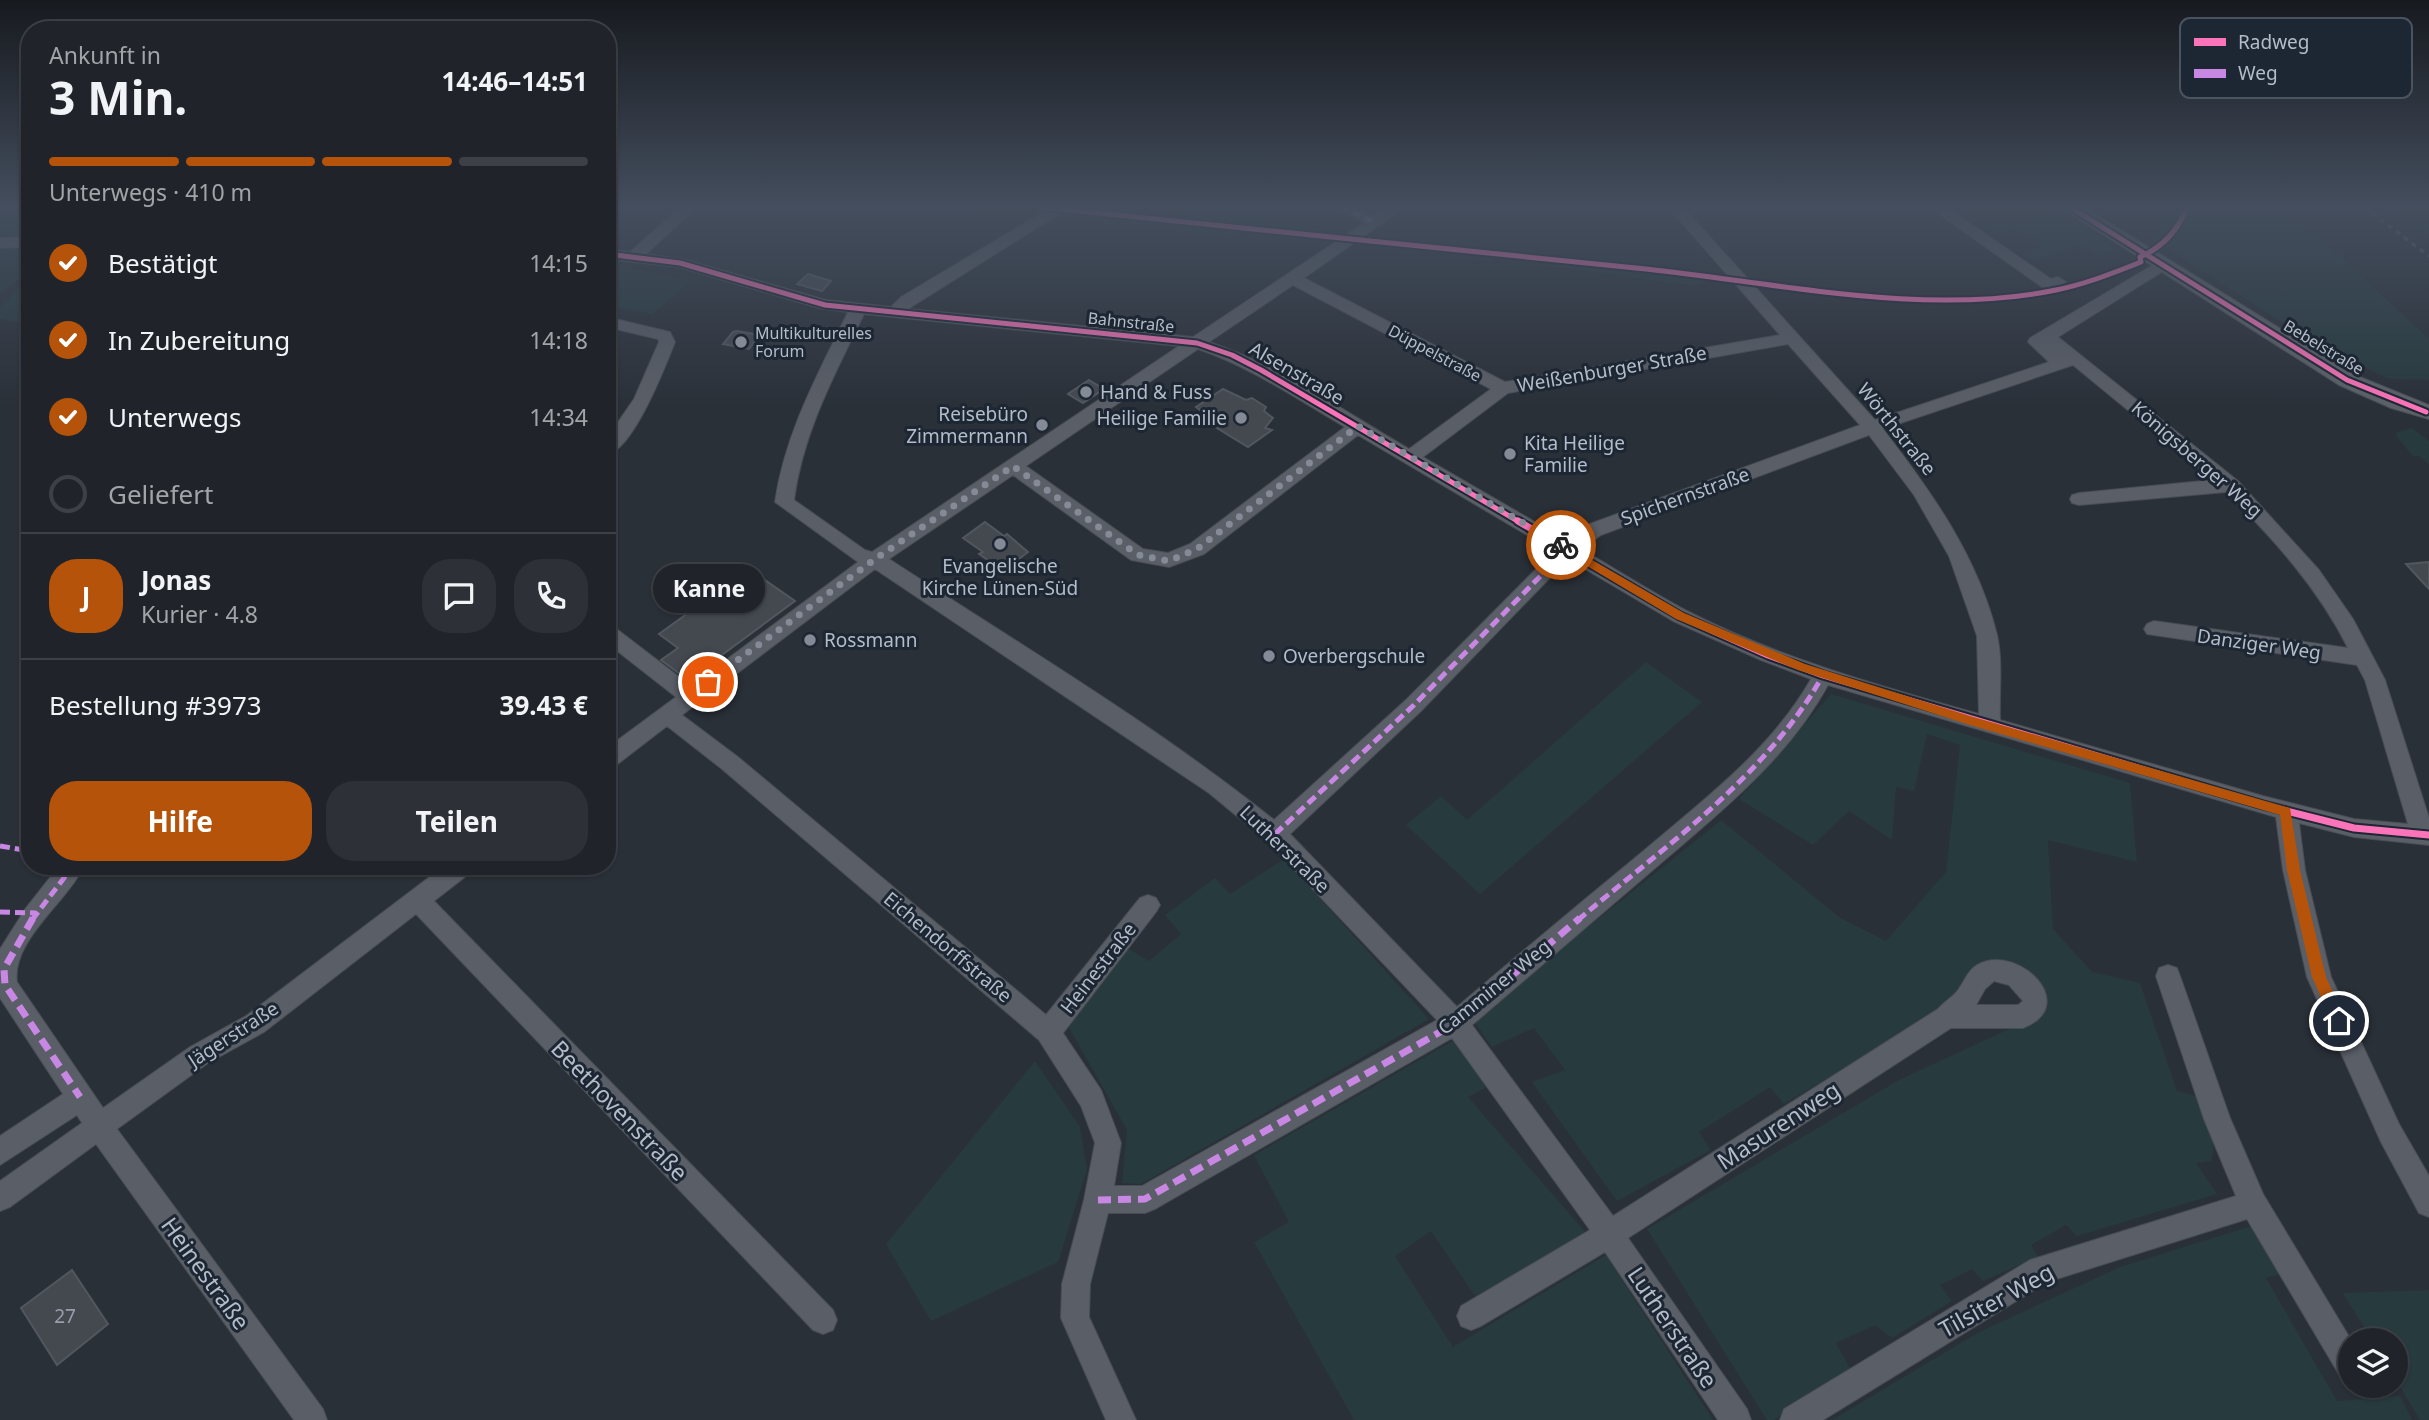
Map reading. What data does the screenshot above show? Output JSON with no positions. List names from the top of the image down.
{
  "streets": {
    "main road": ["Bebelstraße"],
    "street": [
      "Bahnstraße",
      "Düppelstraße",
      "Weißenburger Straße",
      "Alsenstraße",
      "Wörthstraße",
      "Königsberger Weg",
      "Spichernstraße",
      "Danziger Weg",
      "Lutherstraße",
      "Eichendorffstraße",
      "Heinestraße",
      "Camminer Weg",
      "Jägerstraße",
      "Beethovenstraße",
      "Masurenweg",
      "Tilsiter Weg"
    ]
  },
  "crossings": [
    ["Bahnstraße", "Alsenstraße"],
    ["Bahnstraße", "Lutherstraße"],
    ["Düppelstraße", "Weißenburger Straße"],
    ["Weißenburger Straße", "Alsenstraße"],
    ["Weißenburger Straße", "Wörthstraße"],
    ["Alsenstraße", "Wörthstraße"],
    ["Alsenstraße", "Königsberger Weg"],
    ["Alsenstraße", "Spichernstraße"],
    ["Alsenstraße", "Camminer Weg"],
    ["Wörthstraße", "Spichernstraße"],
    ["Königsberger Weg", "Spichernstraße"],
    ["Königsberger Weg", "Danziger Weg"],
    ["Spichernstraße", "Lutherstraße"],
    ["Lutherstraße", "Camminer Weg"],
    ["Lutherstraße", "Masurenweg"],
    ["Eichendorffstraße", "Heinestraße"],
    ["Eichendorffstraße", "Camminer Weg"],
    ["Heinestraße", "Jägerstraße"],
    ["Jägerstraße", "Beethovenstraße"]
  ],
  "places": [
    "Multikulturelles Forum",
    "Hand & Fuss",
    "Heilige Familie",
    "Reisebüro Zimmermann",
    "Kita Heilige Familie",
    "Evangelische Kirche Lünen-Süd",
    "Rossmann",
    "Overbergschule",
    "Kanne"
  ],
  "house_numbers": ["27"],
  "legend": ["Radweg", "Weg"],
  "page": {
    "heading": ["3 Min.", "Ankunft in", "14:46–14:51"],
    "panel": [
      "Jonas",
      "Kurier · 4.8",
      "Bestellung #3973",
      "39.43 €"
    ],
    "bar": "Unterwegs · 410 m",
    "list": [
      ["Bestätigt", "14:15"],
      ["In Zubereitung", "14:18"],
      ["Unterwegs", "14:34"],
      "Geliefert"
    ],
    "round": "J",
    "bubble": "Kanne",
    "buttons": ["Hilfe", "Teilen"]
  }
}
